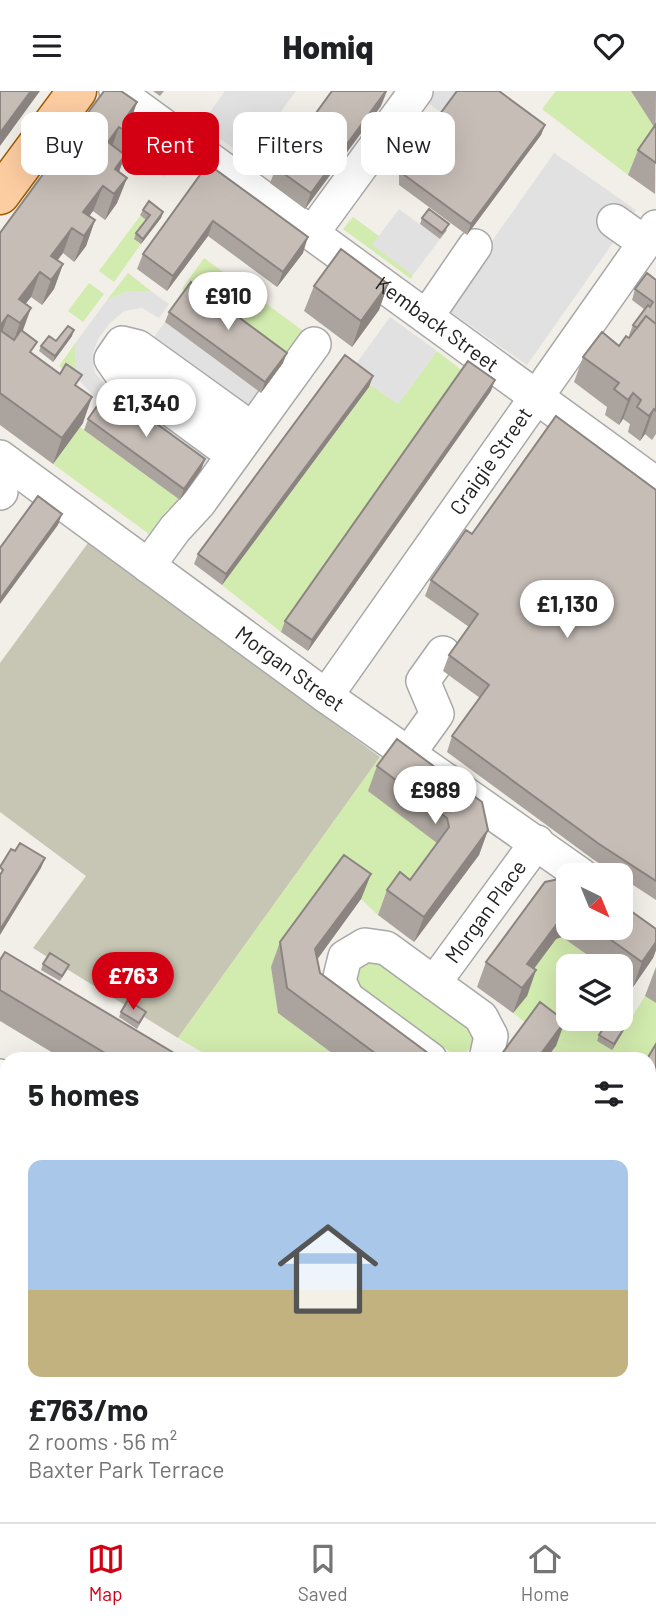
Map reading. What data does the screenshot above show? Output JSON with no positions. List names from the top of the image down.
{
  "streets": {
    "street": [
      "Kemback Street",
      "Craigie Street",
      "Morgan Street",
      "Morgan Place"
    ]
  },
  "crossings": [
    ["Kemback Street", "Craigie Street"],
    ["Craigie Street", "Morgan Street"],
    ["Morgan Street", "Morgan Place"]
  ],
  "north": "bottom right",
  "page": {
    "header": "Homiq",
    "chip": [
      "Buy",
      "Rent",
      "Filters",
      "New"
    ],
    "price": [
      "£910",
      "£1,340",
      "£1,130",
      "£989",
      "£763"
    ],
    "heading": "5 homes",
    "list": [
      {
        "name": "£763/mo",
        "note": "2 rooms · 56 m² · Baxter Park Terrace"
      }
    ],
    "tabs": ["Map", "Saved", "Home"]
  }
}
